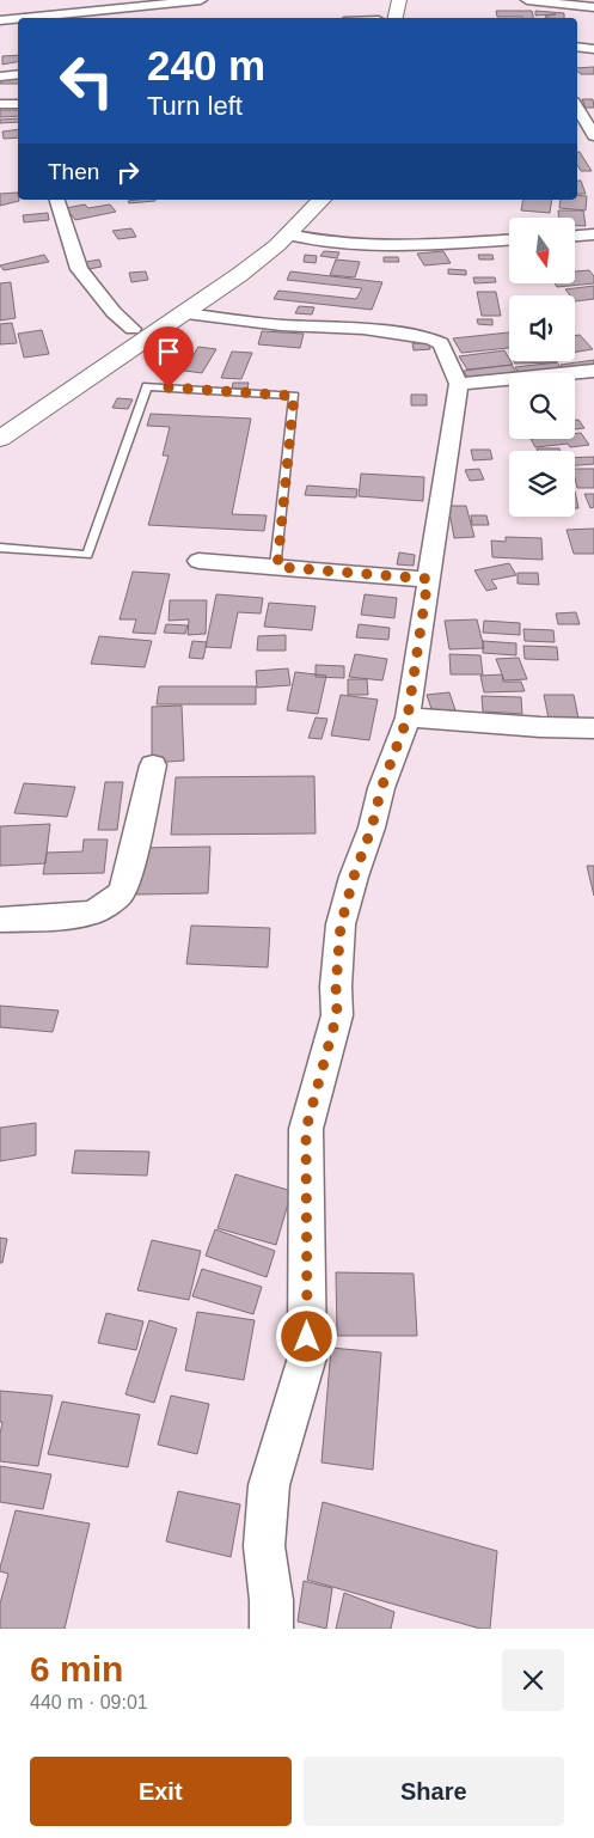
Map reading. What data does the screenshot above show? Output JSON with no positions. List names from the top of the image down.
{
  "north": "bottom",
  "page": {
    "turn": ["240 m", "Turn left"],
    "then": "Then",
    "heading": ["6 min", "440 m · 09:01"],
    "buttons": ["Exit", "Share"]
  }
}
